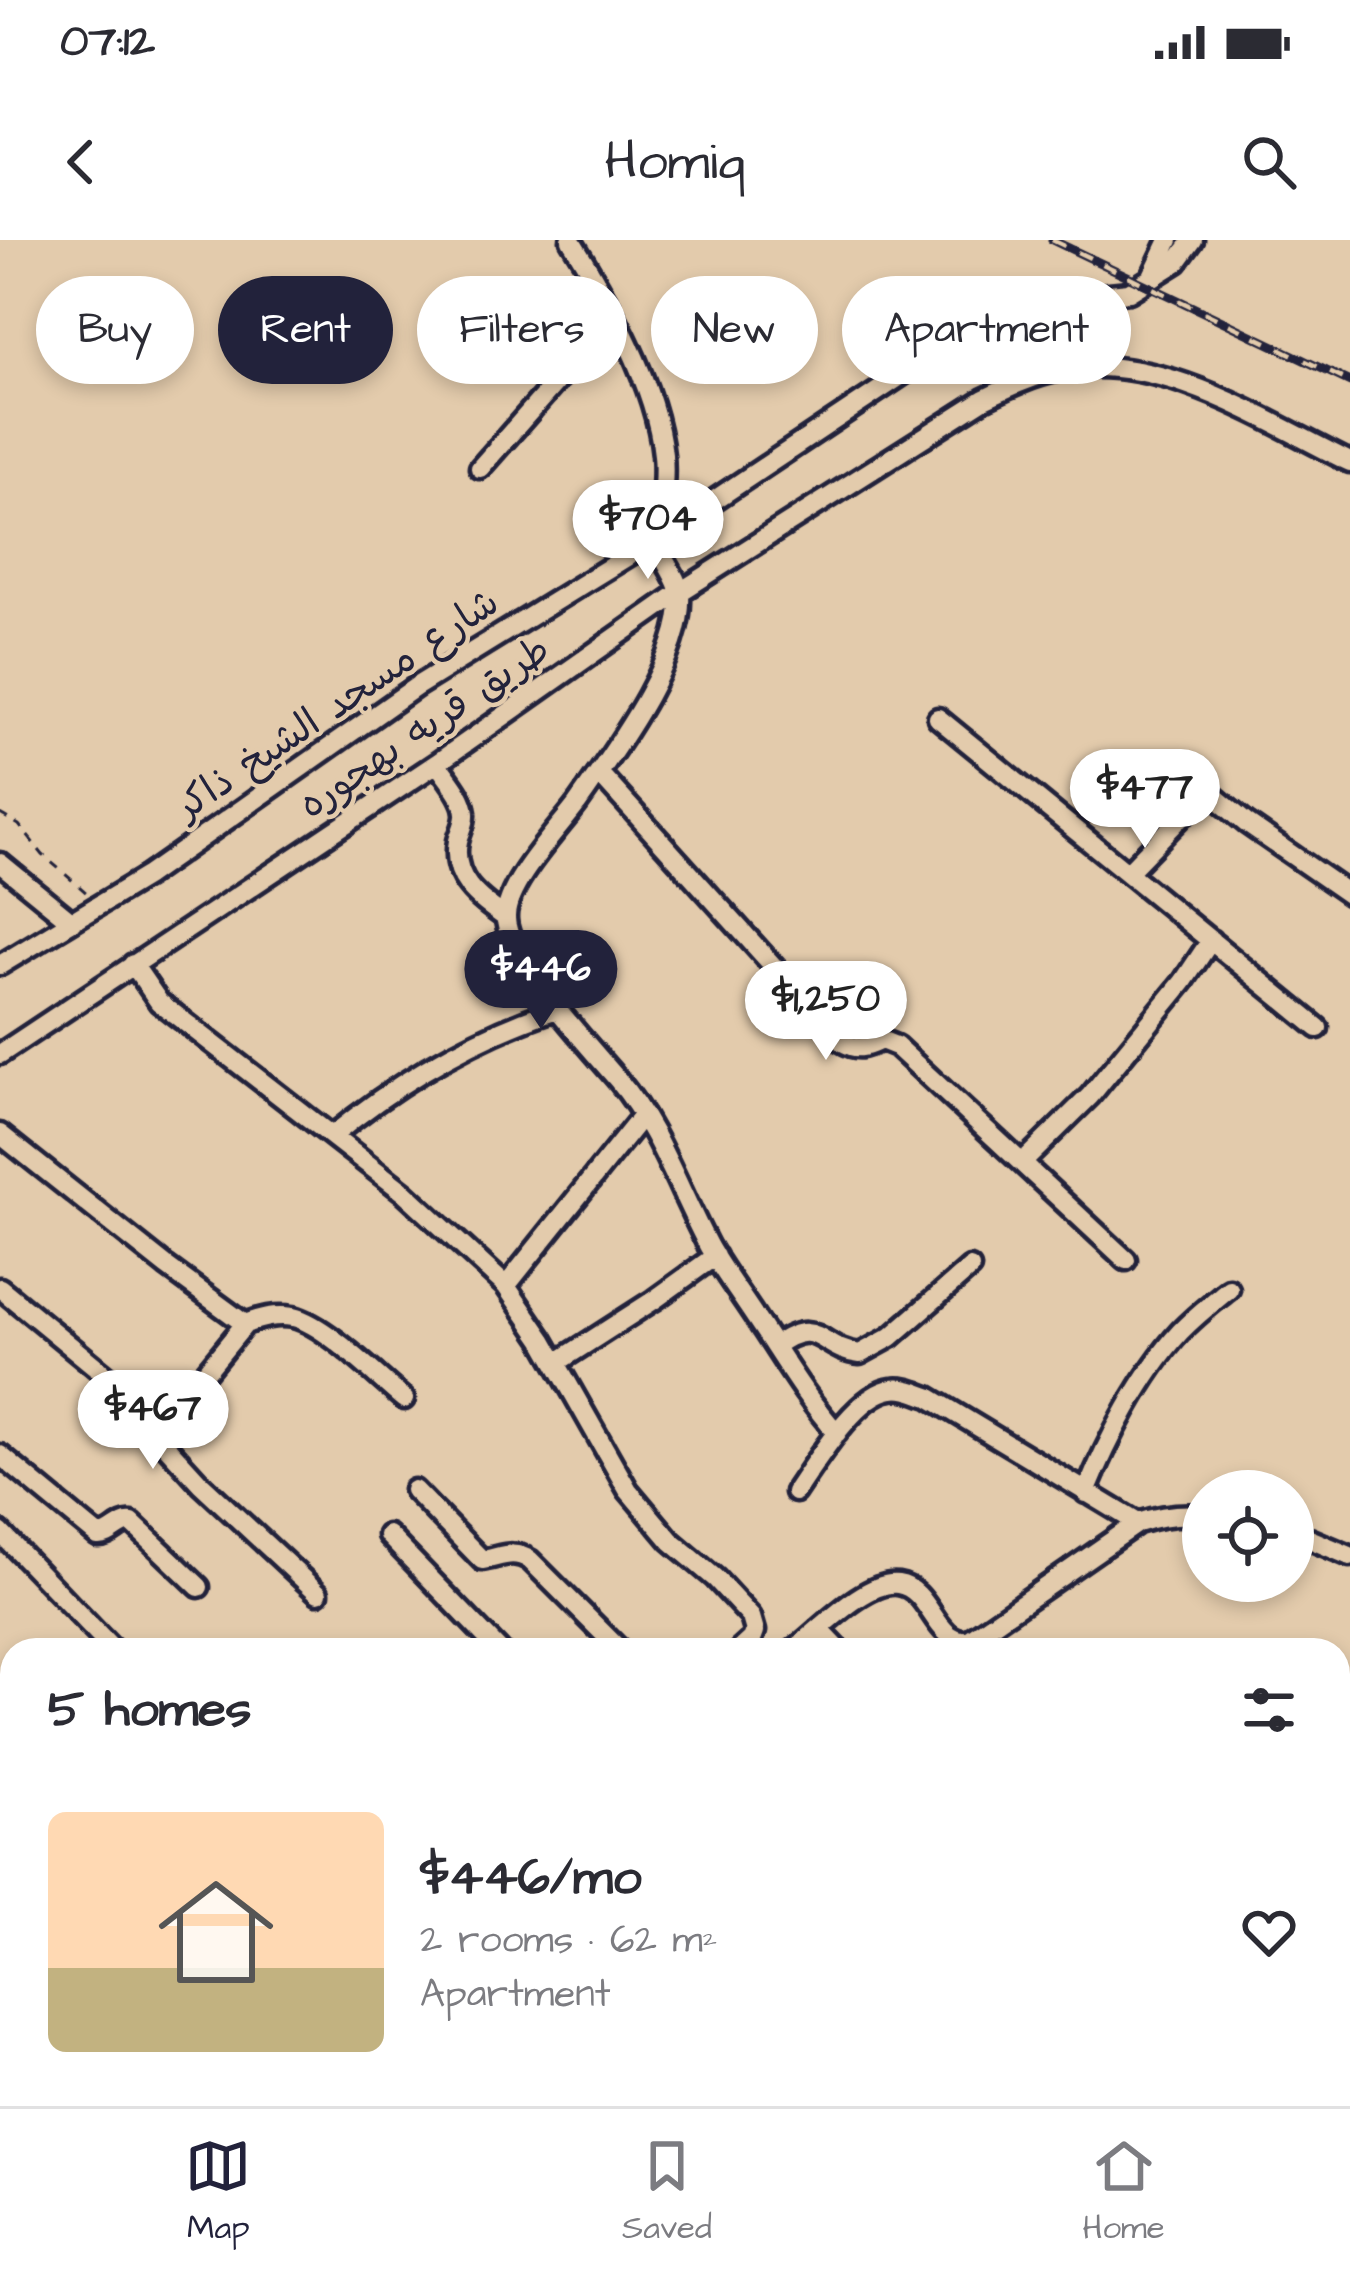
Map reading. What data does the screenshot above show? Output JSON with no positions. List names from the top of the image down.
{
  "streets": {
    "street": ["شارع مسجد الشيخ ذاكر", "طريق قريه بهجوره"]
  },
  "page": {
    "status": "07:12",
    "header": "Homiq",
    "chip": [
      "Buy",
      "Rent",
      "Filters",
      "New",
      "Apartment"
    ],
    "price": [
      "$704",
      "$477",
      "$446",
      "$1,250",
      "$467"
    ],
    "heading": "5 homes",
    "list": [
      {
        "name": "$446/mo",
        "note": "2 rooms · 62 m² · Apartment"
      }
    ],
    "tabs": ["Map", "Saved", "Home"]
  }
}
